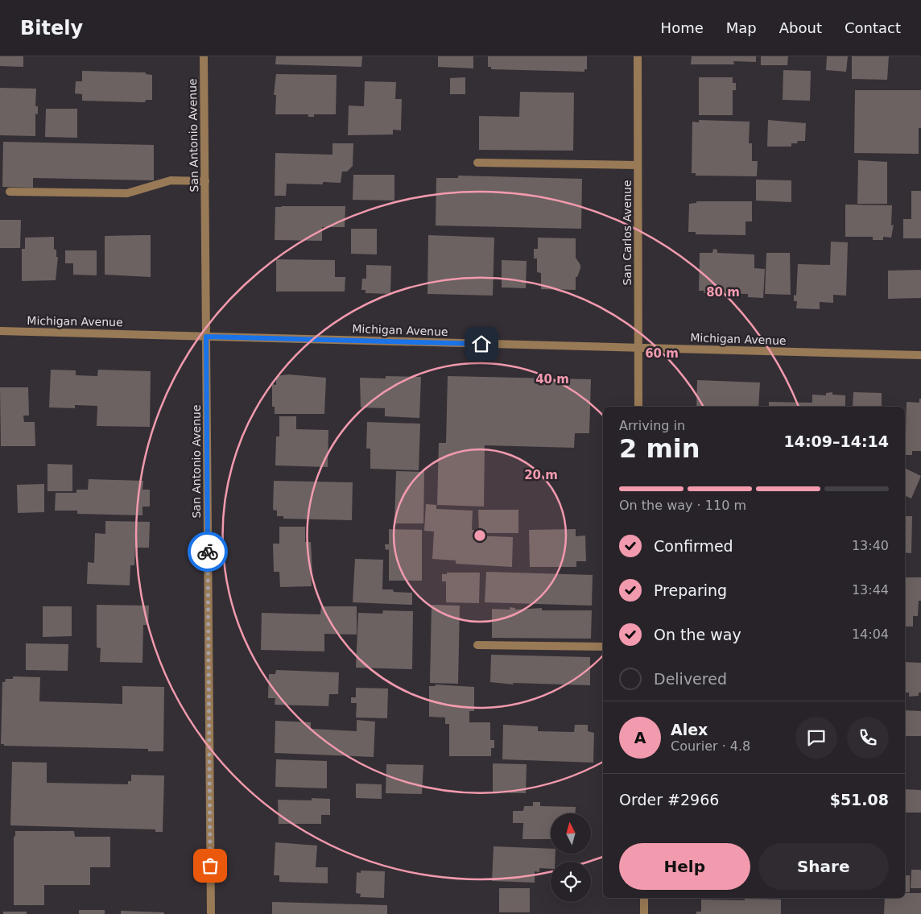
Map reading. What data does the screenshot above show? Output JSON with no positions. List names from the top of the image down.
{
  "streets": {
    "street": ["San Antonio Avenue", "San Carlos Avenue", "Michigan Avenue"]
  },
  "crossings": [
    ["San Antonio Avenue", "Michigan Avenue"],
    ["San Carlos Avenue", "Michigan Avenue"]
  ],
  "north": "top",
  "page": {
    "header": "Bitely",
    "nav": [
      "Home",
      "Map",
      "About",
      "Contact"
    ],
    "heading": ["2 min", "Arriving in", "14:09–14:14"],
    "panel": [
      "Alex",
      "Courier · 4.8",
      "Order #2966",
      "$51.08"
    ],
    "bar": "On the way · 110 m",
    "list": [
      ["Confirmed", "13:40"],
      ["Preparing", "13:44"],
      ["On the way", "14:04"],
      "Delivered"
    ],
    "round": "A",
    "buttons": ["Help", "Share"]
  },
  "rings": [
    "80 m",
    "60 m",
    "40 m",
    "20 m"
  ]
}
